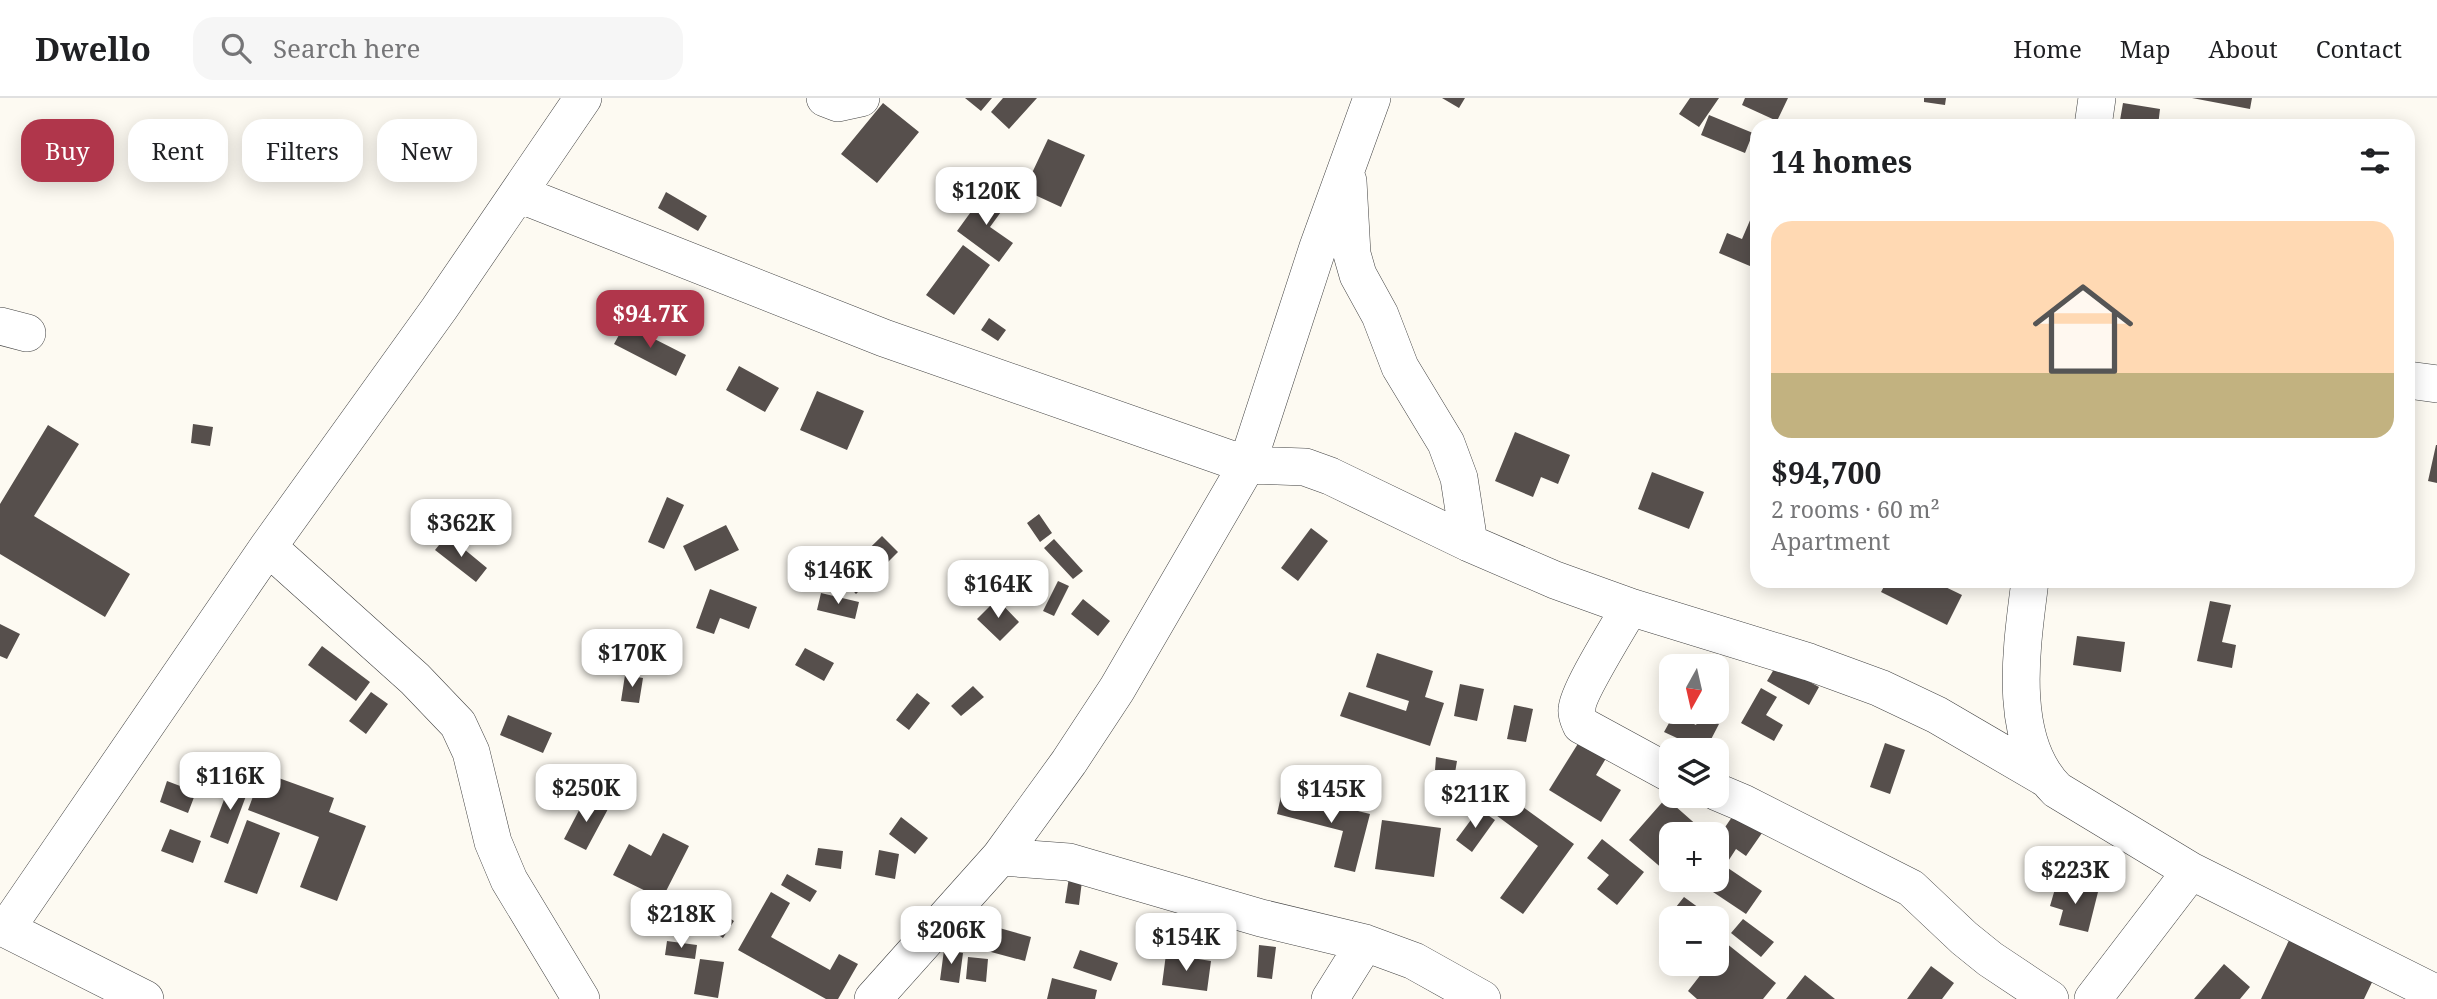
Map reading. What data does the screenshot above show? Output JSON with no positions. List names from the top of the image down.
{
  "north": "bottom",
  "page": {
    "header": "Dwello",
    "search": "Search here",
    "nav": [
      "Home",
      "Map",
      "About",
      "Contact"
    ],
    "chip": [
      "Buy",
      "Rent",
      "Filters",
      "New"
    ],
    "heading": "14 homes",
    "price": [
      "$120K",
      "$94.7K",
      "$362K",
      "$146K",
      "$164K",
      "$170K",
      "$116K",
      "$250K",
      "$145K",
      "$211K",
      "$223K",
      "$218K",
      "$206K",
      "$154K"
    ],
    "list": [
      {
        "name": "$94,700",
        "note": "2 rooms · 60 m² · Apartment"
      }
    ],
    "map_buttons": ["+", "−"]
  }
}
